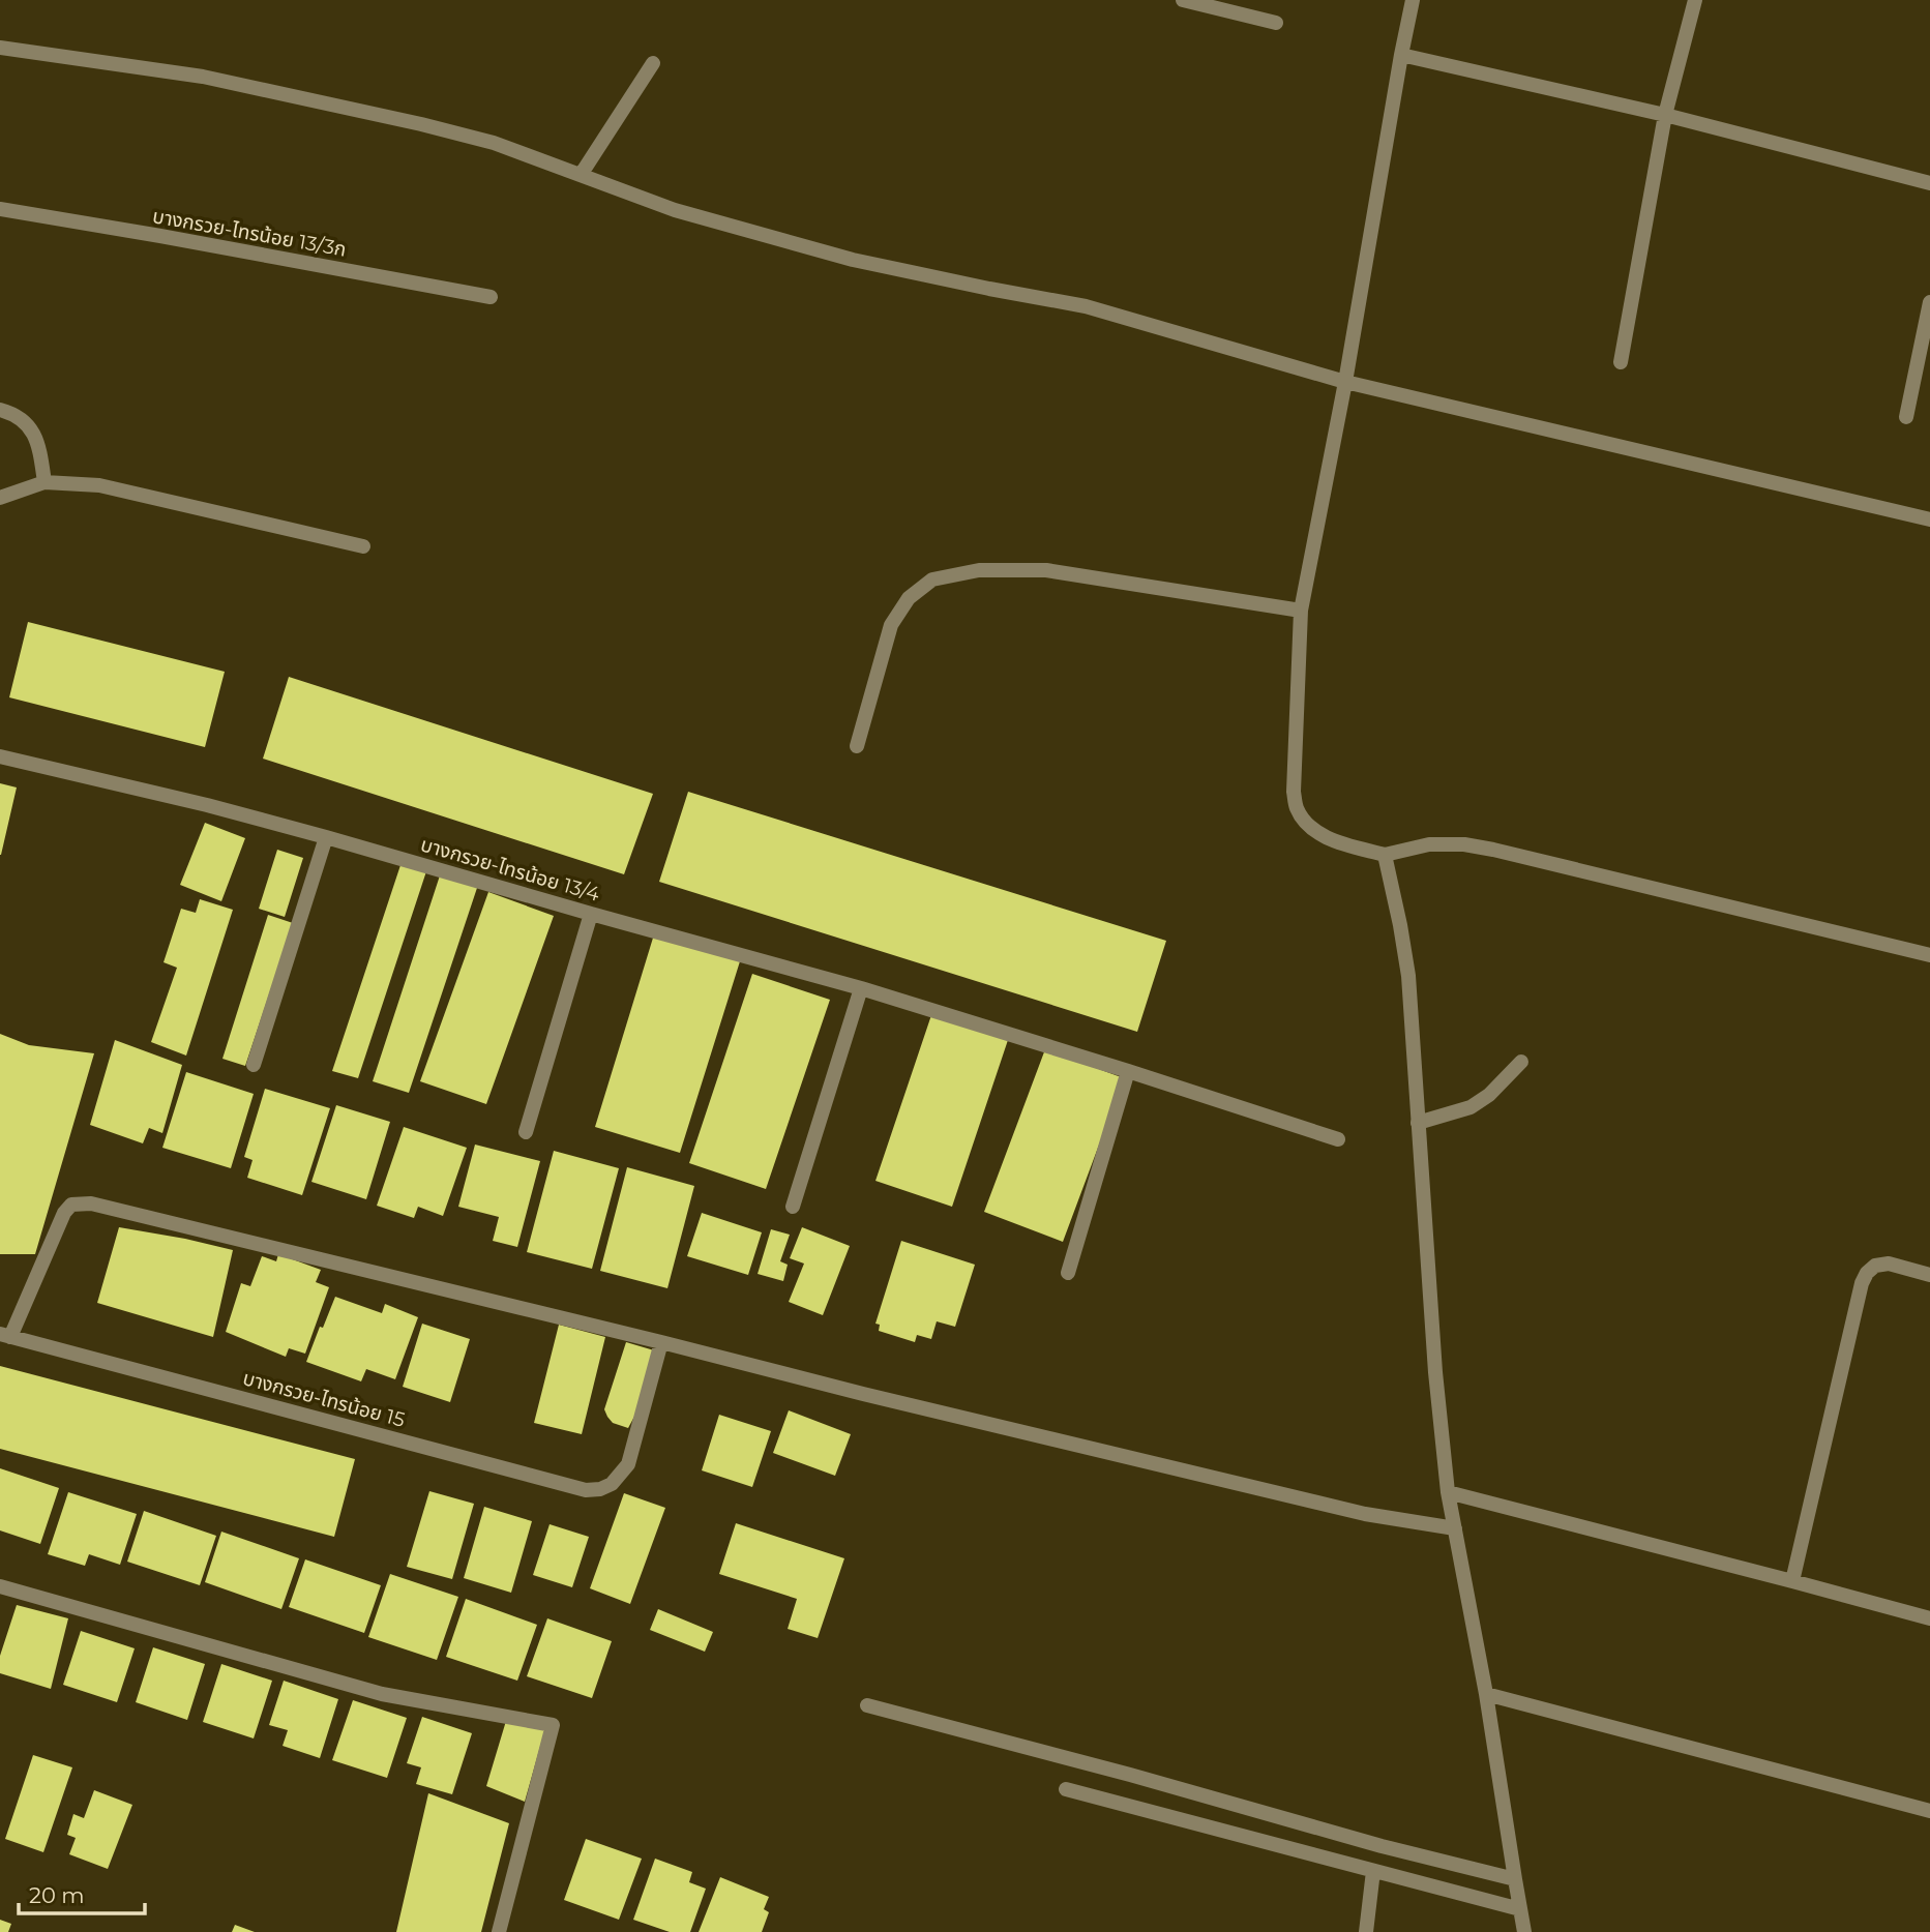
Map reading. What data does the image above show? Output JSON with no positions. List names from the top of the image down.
{
  "streets": {
    "street": ["บางกรวย-ไทรน้อย 13/3ก", "บางกรวย-ไทรน้อย 13/4", "บางกรวย-ไทรน้อย 15"]
  },
  "scale_bar": "20 m"
}
